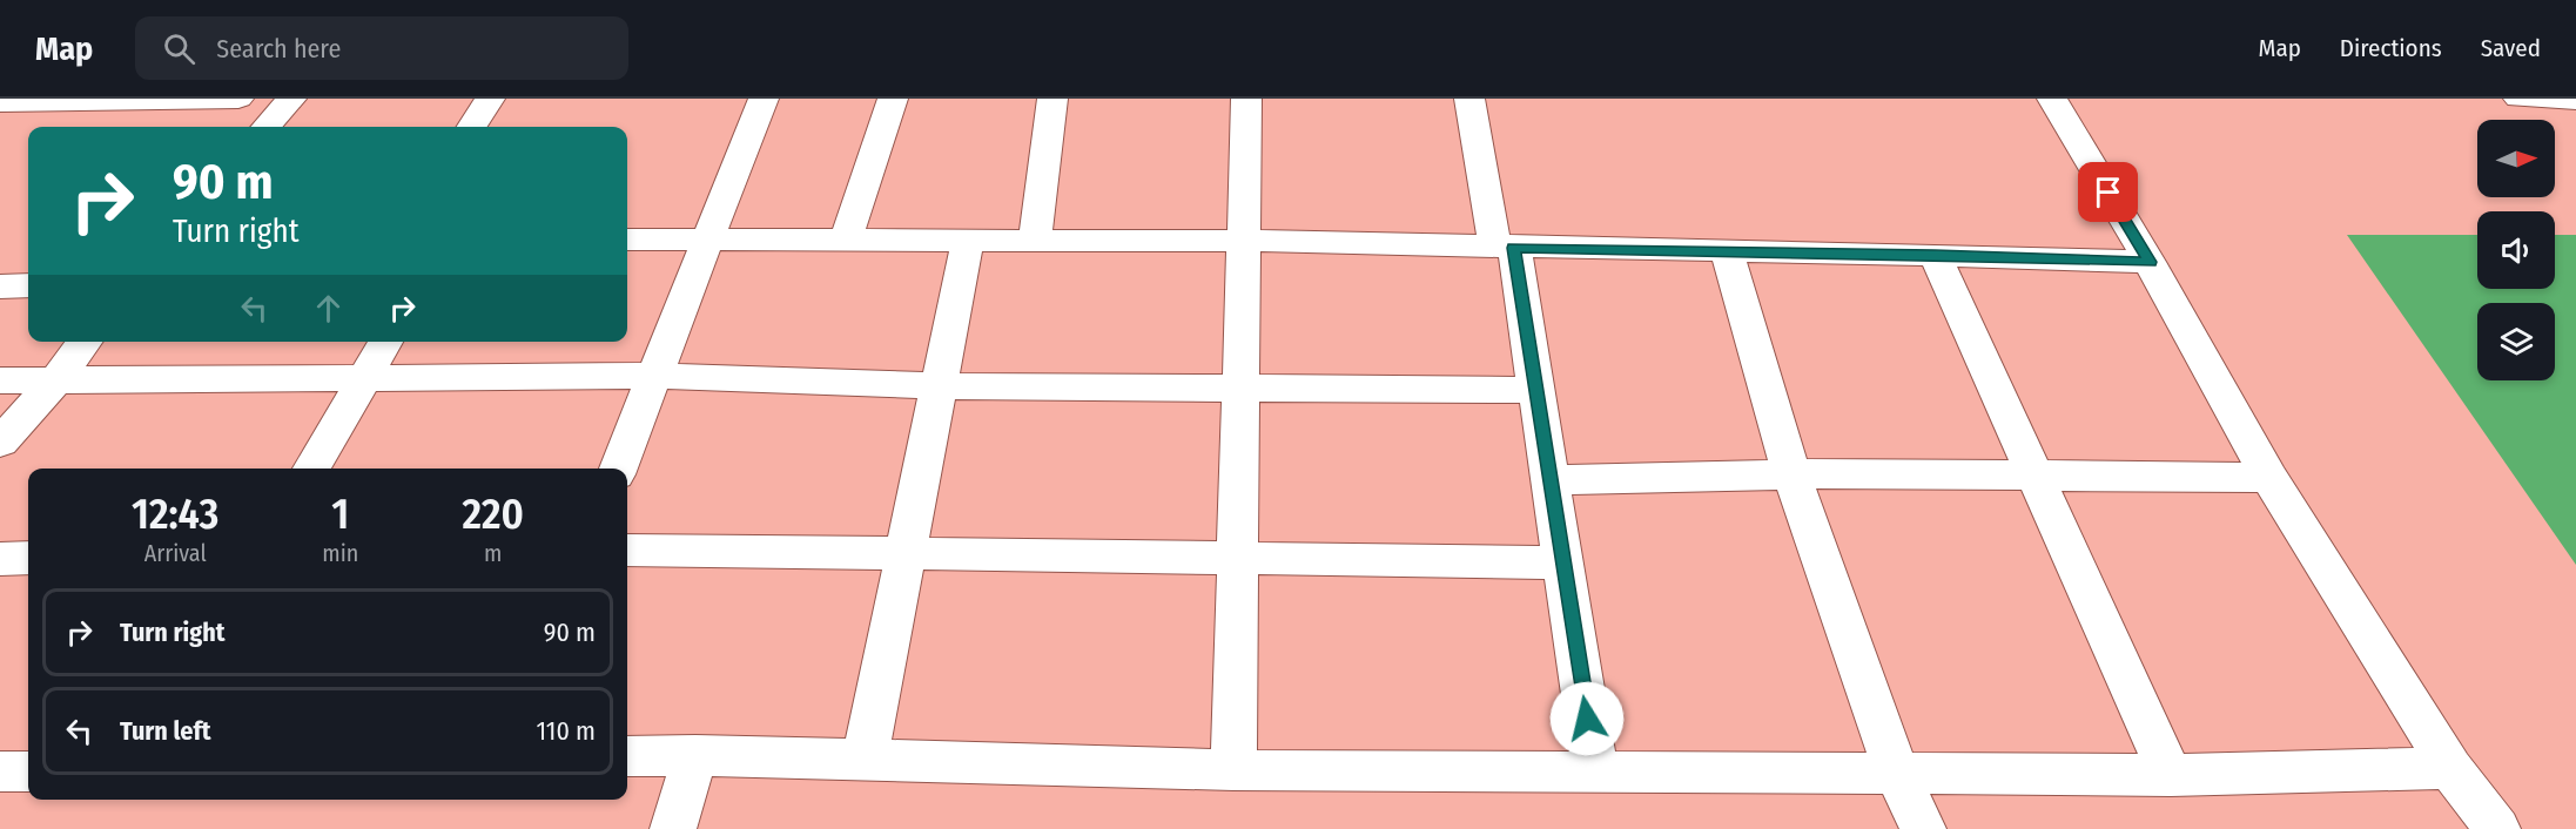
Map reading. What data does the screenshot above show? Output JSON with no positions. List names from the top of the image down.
{
  "north": "right",
  "page": {
    "header": "Map",
    "search": "Search here",
    "nav": ["Map", "Directions", "Saved"],
    "turn": ["90 m", "Turn right"],
    "eta": [
      "12:43",
      "Arrival",
      "1",
      "min",
      "220",
      "m"
    ],
    "list": [
      {
        "name": "Turn right",
        "value": "90 m"
      },
      {
        "name": "Turn left",
        "value": "110 m"
      }
    ]
  }
}
